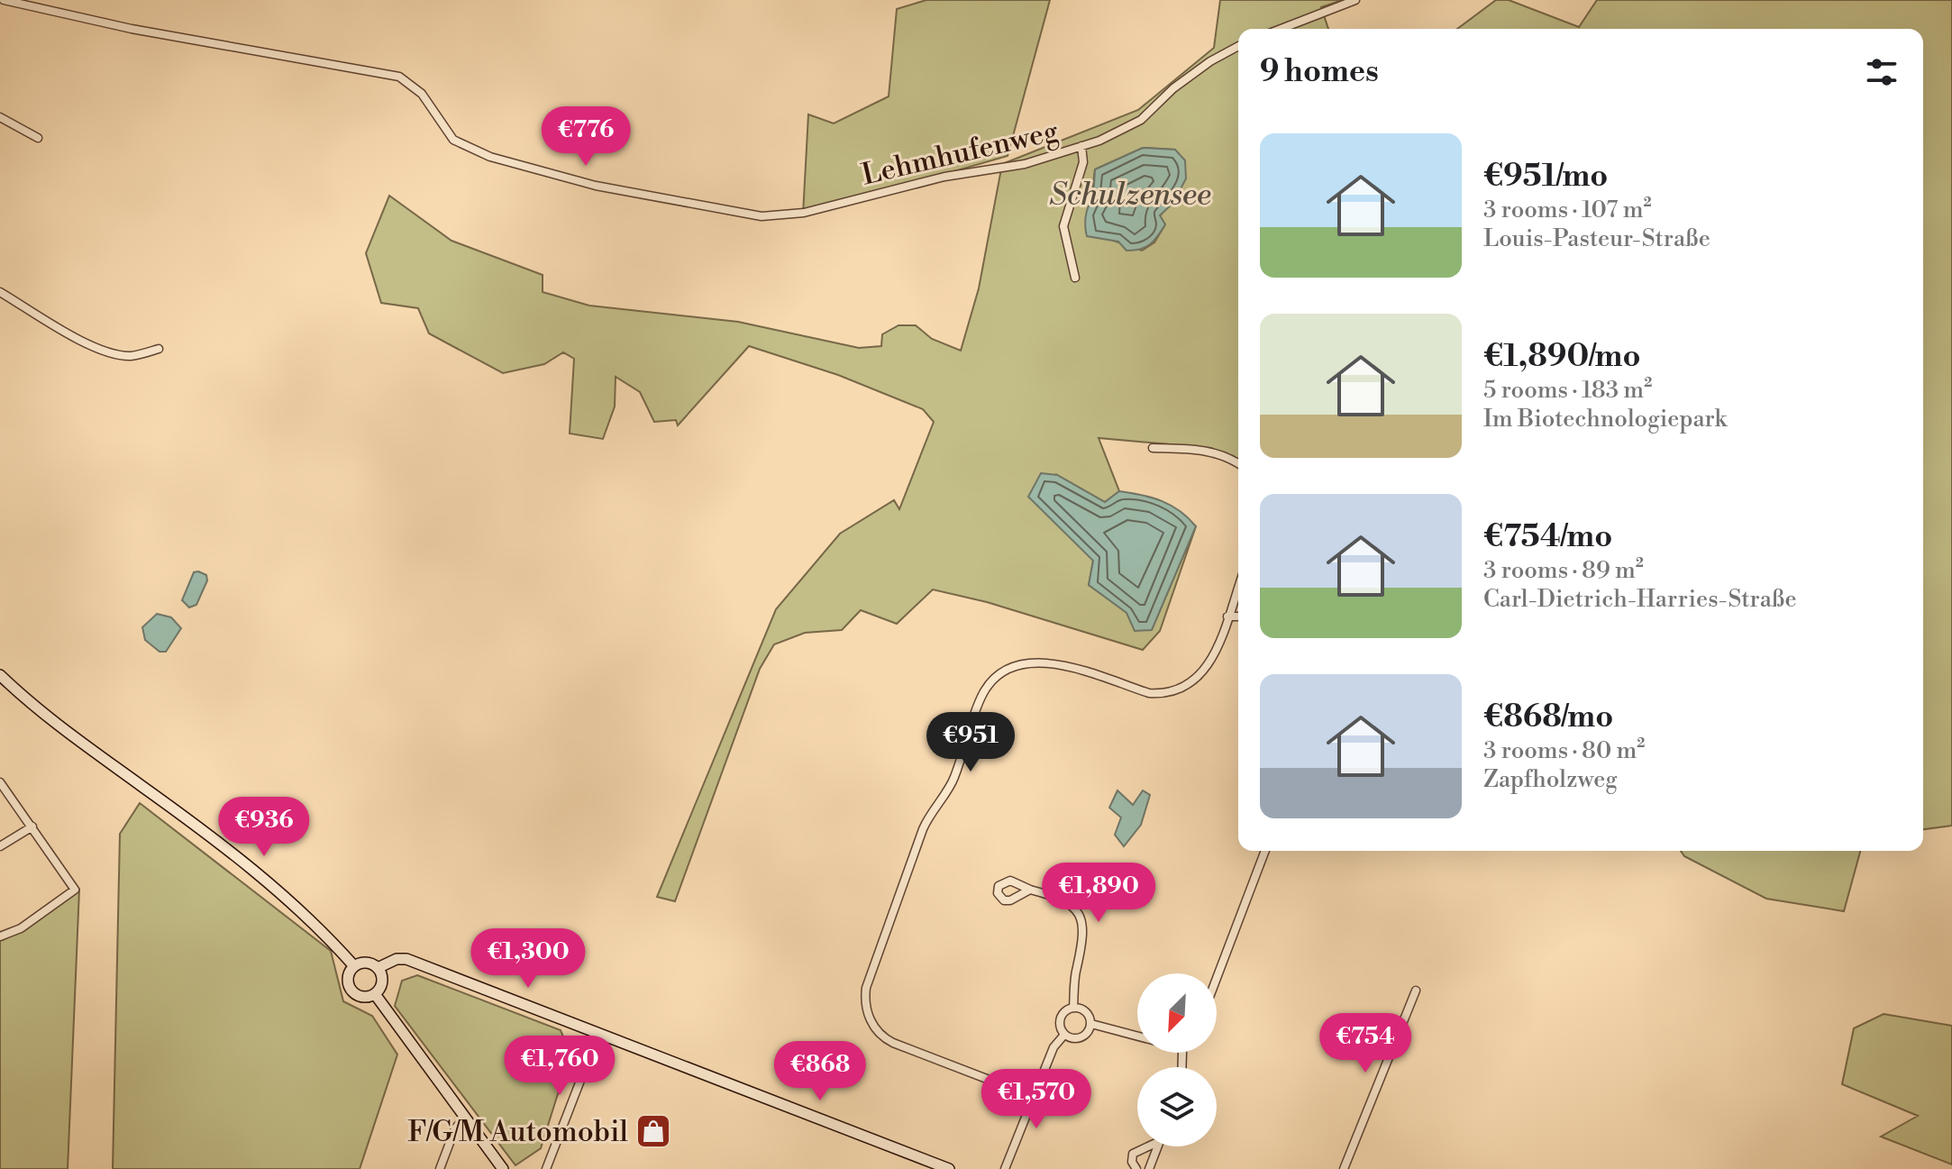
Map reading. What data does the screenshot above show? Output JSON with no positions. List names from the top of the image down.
{
  "streets": {
    "street": ["Lehmhufenweg"]
  },
  "water": ["Schulzensee"],
  "places": {
    "shop": ["F/G/M Automobil"]
  },
  "north": "bottom left",
  "page": {
    "heading": "9 homes",
    "price": [
      "€776",
      "€951",
      "€936",
      "€1,890",
      "€1,300",
      "€754",
      "€1,760",
      "€868",
      "€1,570"
    ],
    "list": [
      {
        "name": "€951/mo",
        "note": "3 rooms · 107 m² · Louis-Pasteur-Straße"
      },
      {
        "name": "€1,890/mo",
        "note": "5 rooms · 183 m² · Im Biotechnologiepark"
      },
      {
        "name": "€754/mo",
        "note": "3 rooms · 89 m² · Carl-Dietrich-Harries-Straße"
      },
      {
        "name": "€868/mo",
        "note": "3 rooms · 80 m² · Zapfholzweg"
      }
    ]
  }
}
